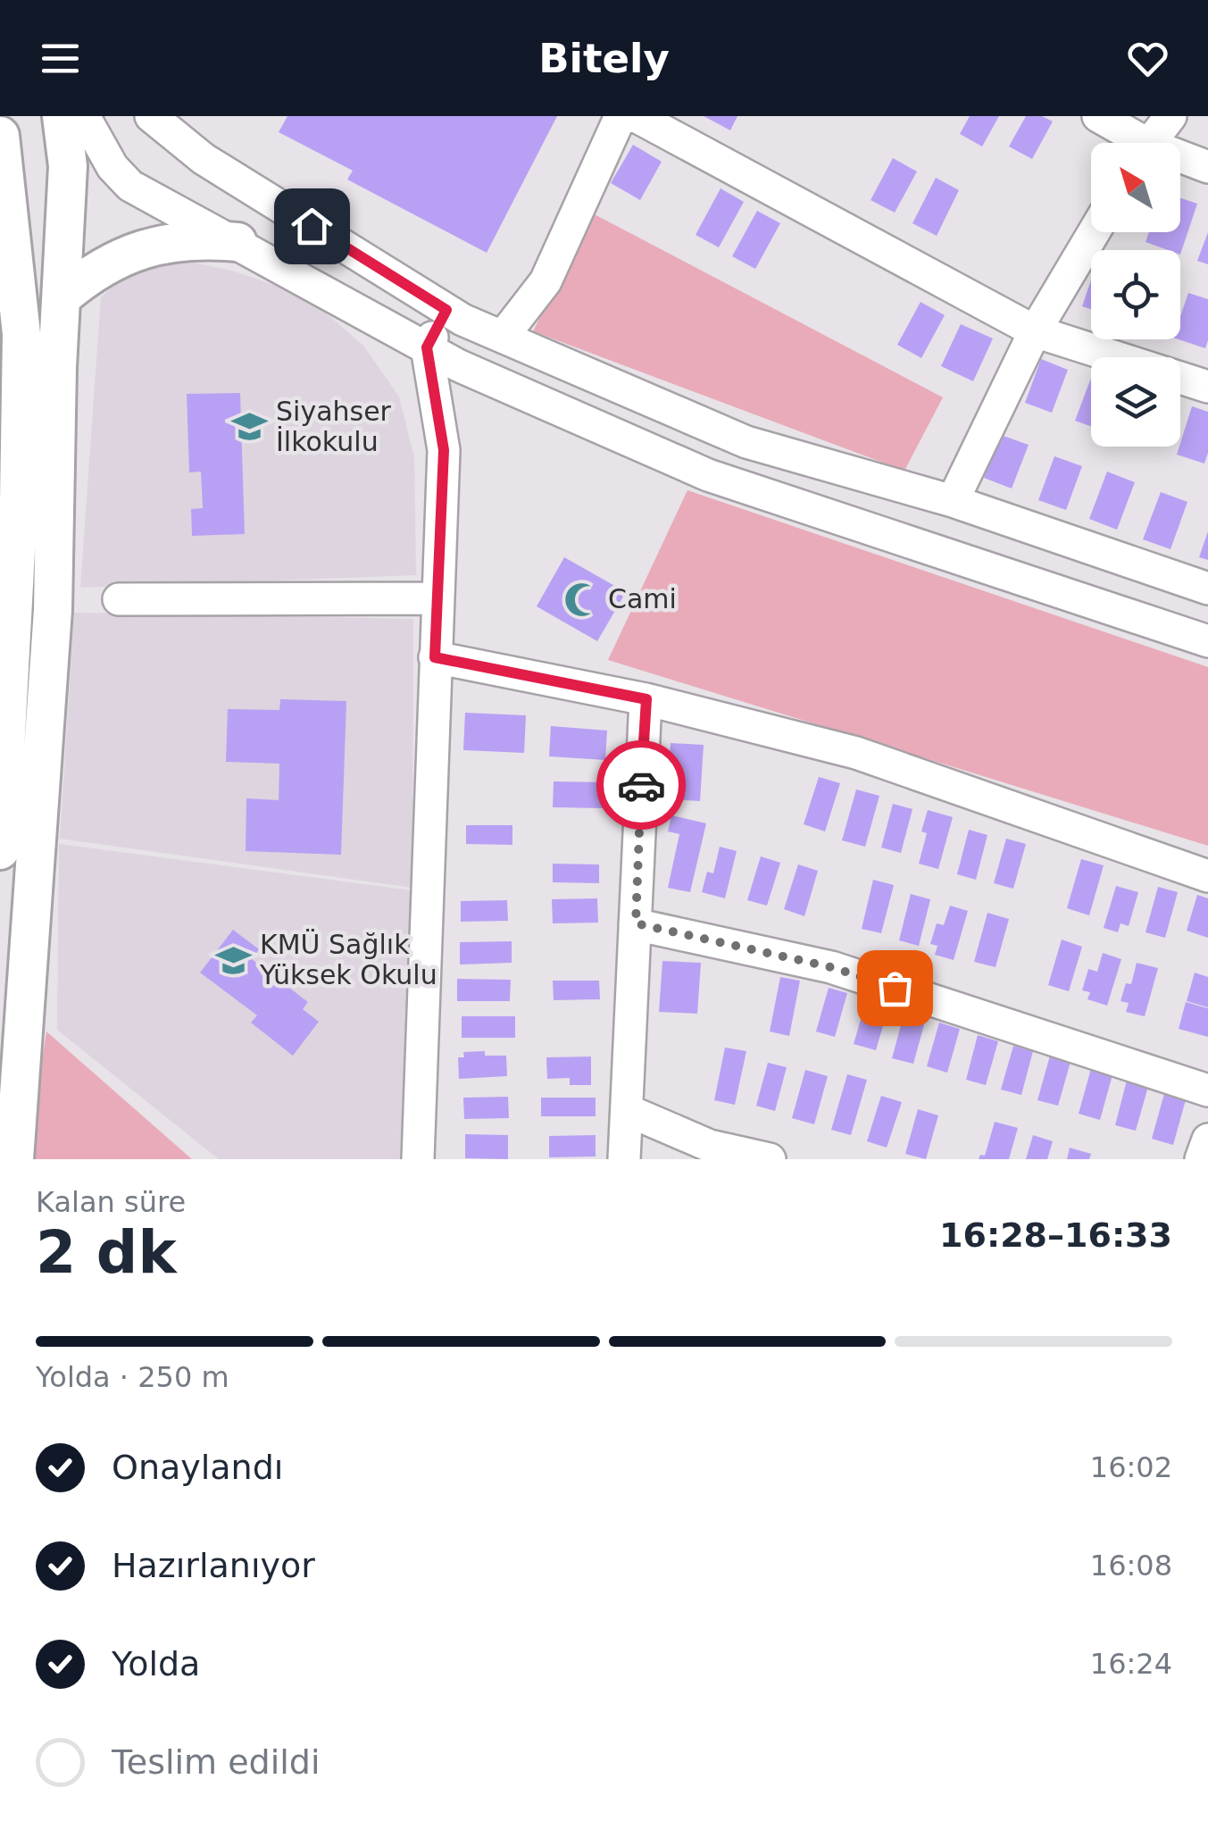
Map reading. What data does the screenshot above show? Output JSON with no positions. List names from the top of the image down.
{
  "places": {
    "school or university": ["Siyahser İlkokulu", "KMÜ Sağlık Yüksek Okulu"],
    "mosque": ["Cami"]
  },
  "north": "top left",
  "page": {
    "header": "Bitely",
    "heading": ["2 dk", "Kalan süre", "16:28–16:33"],
    "bar": "Yolda · 250 m",
    "list": [
      ["Onaylandı", "16:02"],
      ["Hazırlanıyor", "16:08"],
      ["Yolda", "16:24"],
      "Teslim edildi"
    ]
  }
}
